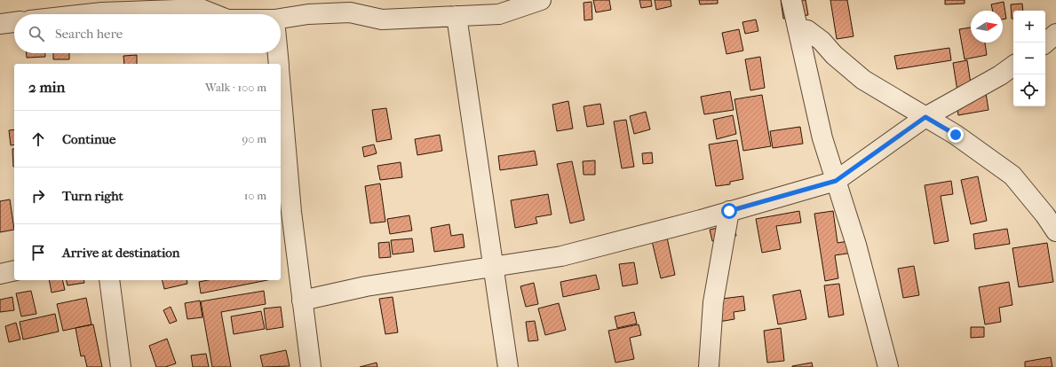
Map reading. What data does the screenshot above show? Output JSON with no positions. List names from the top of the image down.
{
  "north": "right",
  "page": {
    "map_buttons": ["+", "−"],
    "search": "Search here",
    "heading": ["2 min", "Walk · 100 m"],
    "list": [
      ["Continue", "90 m"],
      ["Turn right", "10 m"],
      "Arrive at destination"
    ]
  }
}
